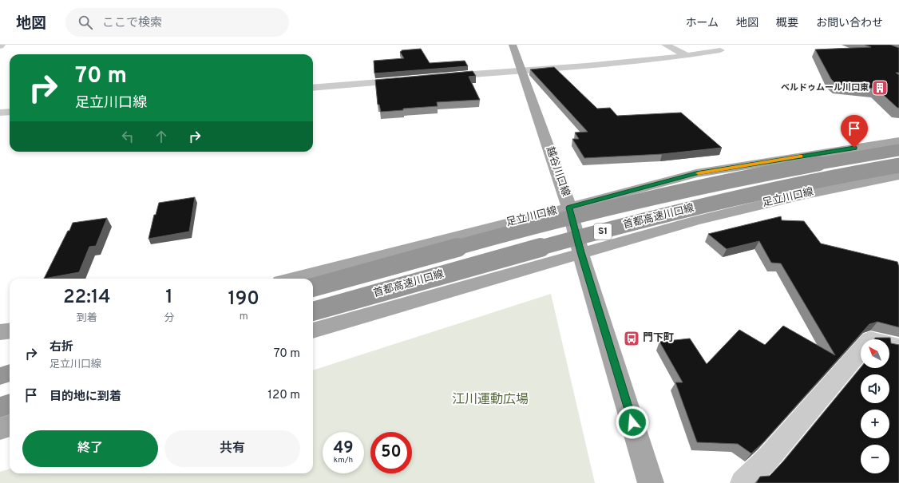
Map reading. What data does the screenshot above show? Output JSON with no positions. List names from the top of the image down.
{
  "streets": {
    "highway": ["首都高速川口線", "S1"],
    "main road": ["越谷川口線", "足立川口線"]
  },
  "crossings": [
    ["越谷川口線", "足立川口線"]
  ],
  "parks": ["江川運動広場"],
  "places": {
    "building": ["ベルドゥムール川口東"],
    "bus stop": ["門下町"]
  },
  "north": "top left",
  "page": {
    "header": "地図",
    "search": "ここで検索",
    "nav": [
      "ホーム",
      "地図",
      "概要",
      "お問い合わせ"
    ],
    "turn": ["70 m", "足立川口線"],
    "eta": [
      "22:14",
      "到着",
      "1",
      "分",
      "190",
      "m"
    ],
    "list": [
      {
        "name": "右折",
        "note": "足立川口線",
        "value": "70 m"
      },
      {
        "name": "目的地に到着",
        "value": "120 m"
      }
    ],
    "map_buttons": ["+", "−"],
    "buttons": ["終了", "共有"],
    "speed": "49 km/h",
    "limit": "50"
  }
}
